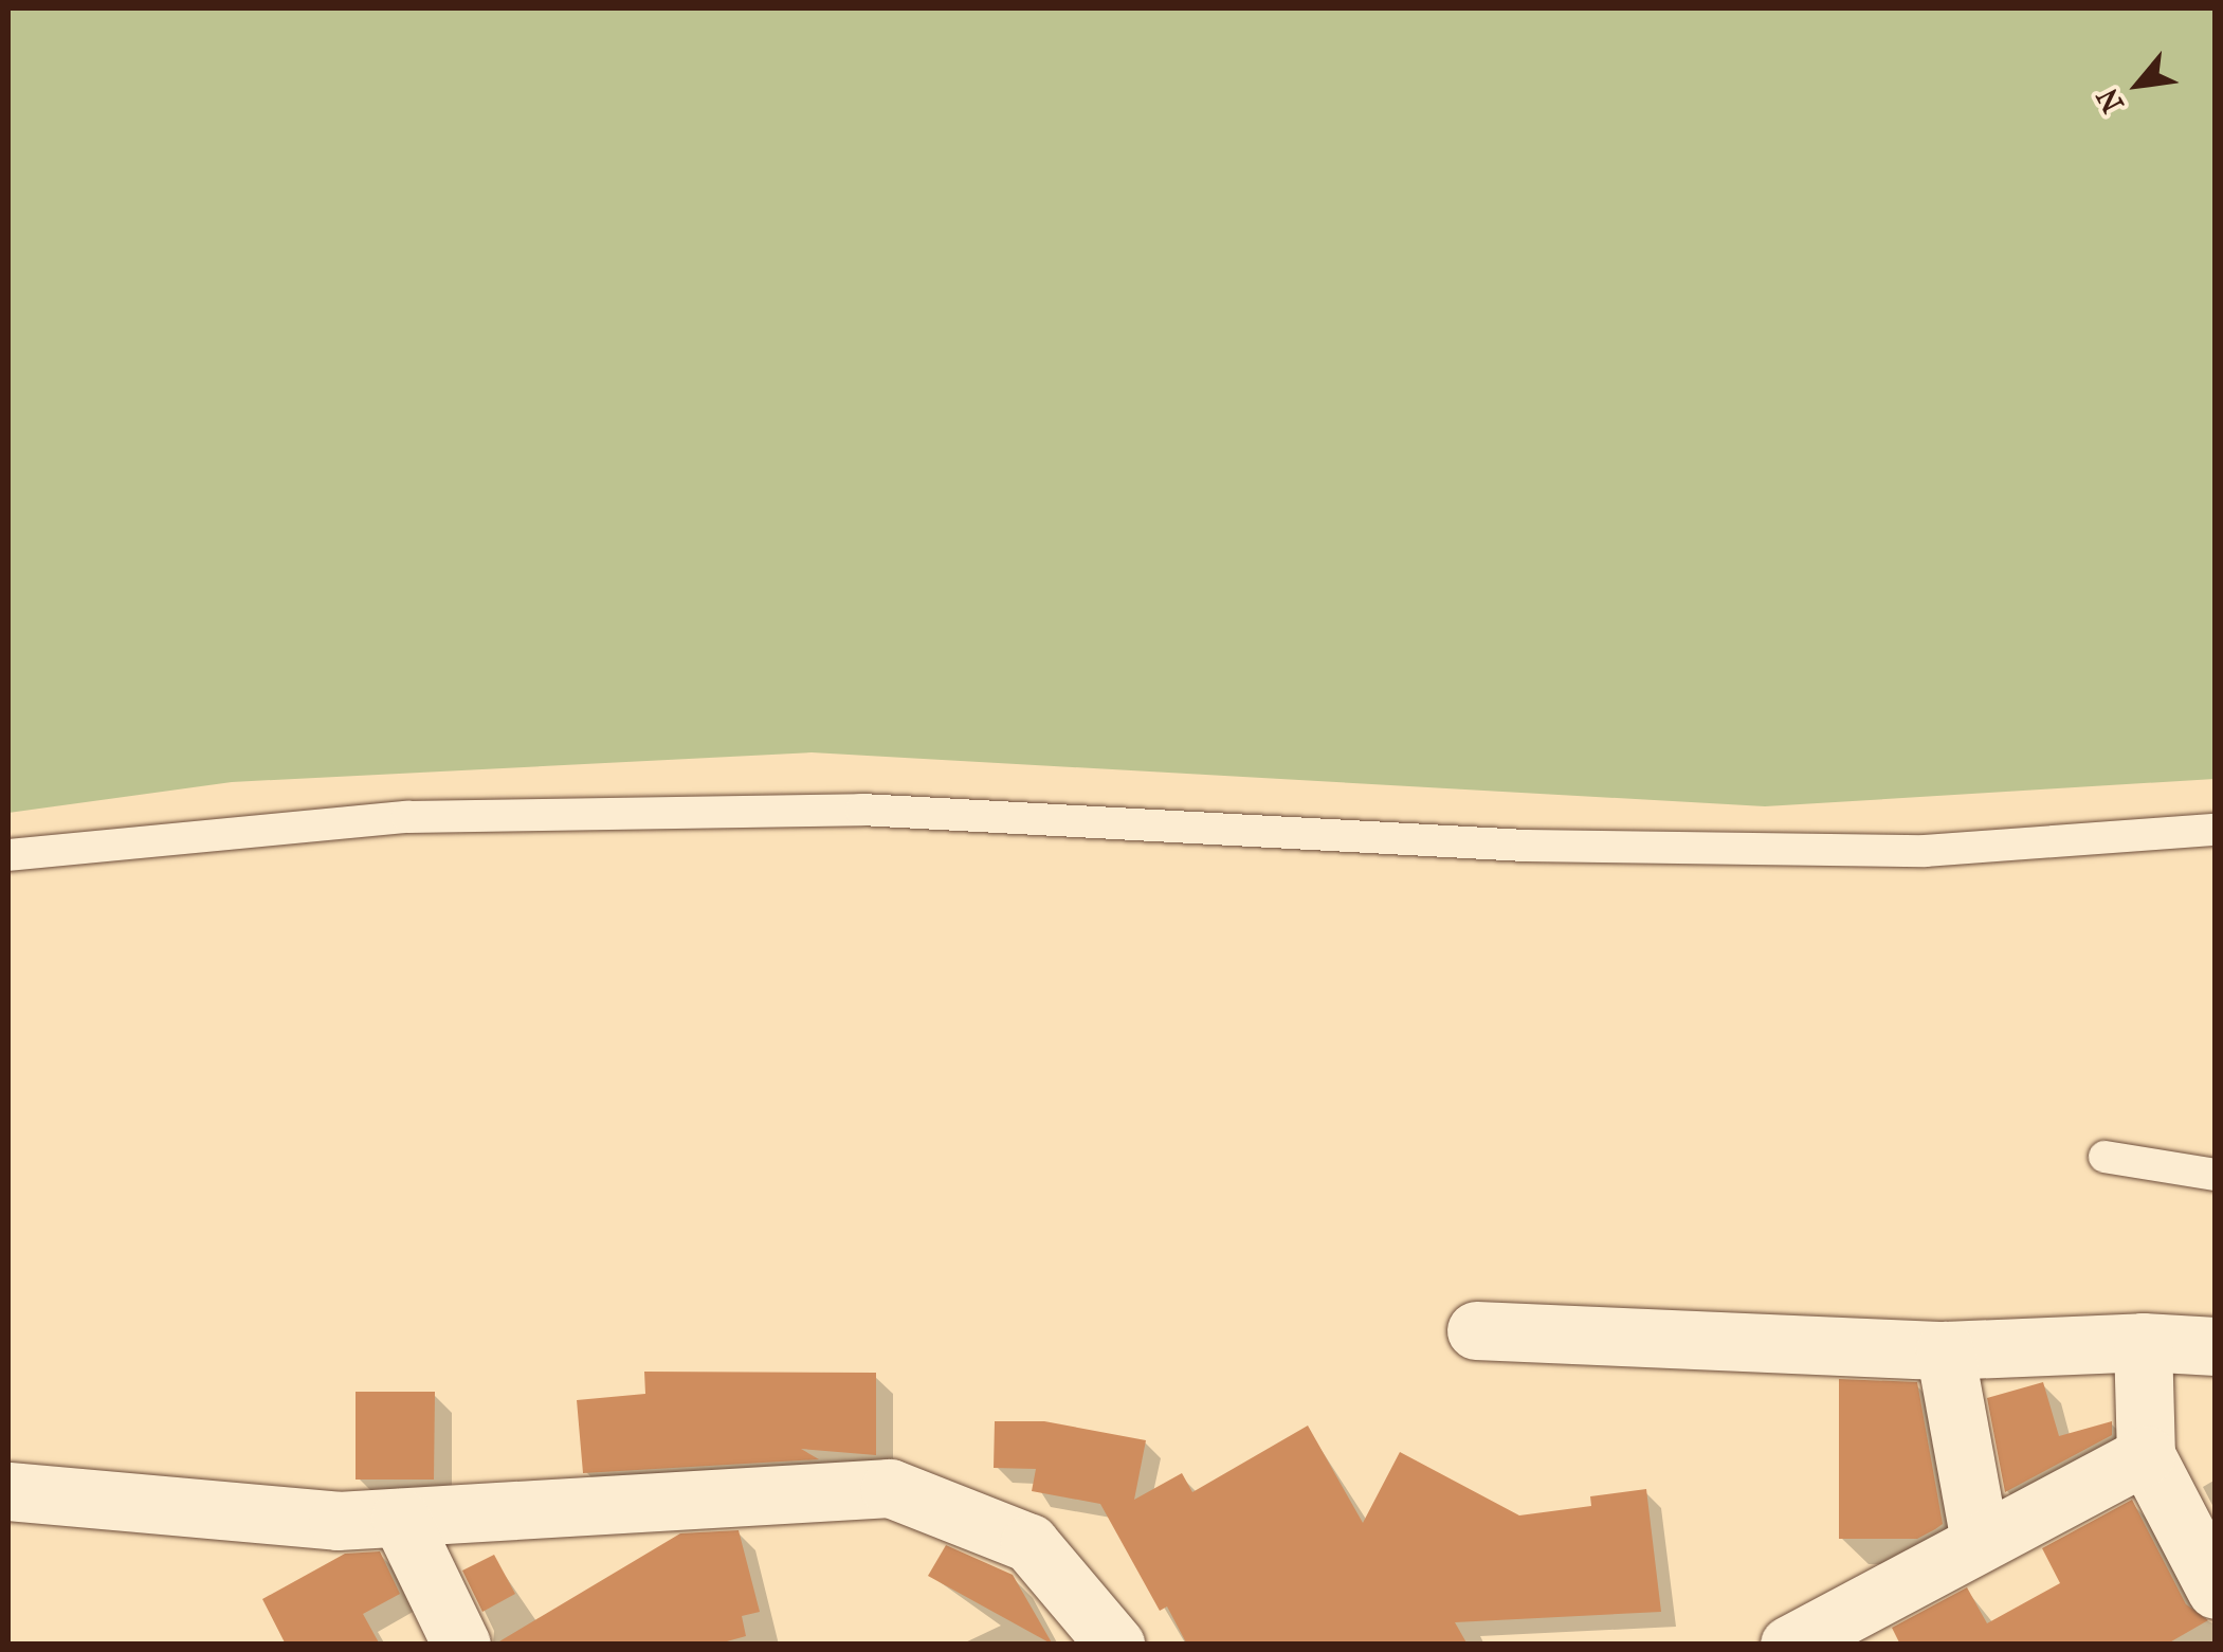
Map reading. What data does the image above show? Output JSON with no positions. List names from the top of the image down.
{
  "north": "bottom left"
}
